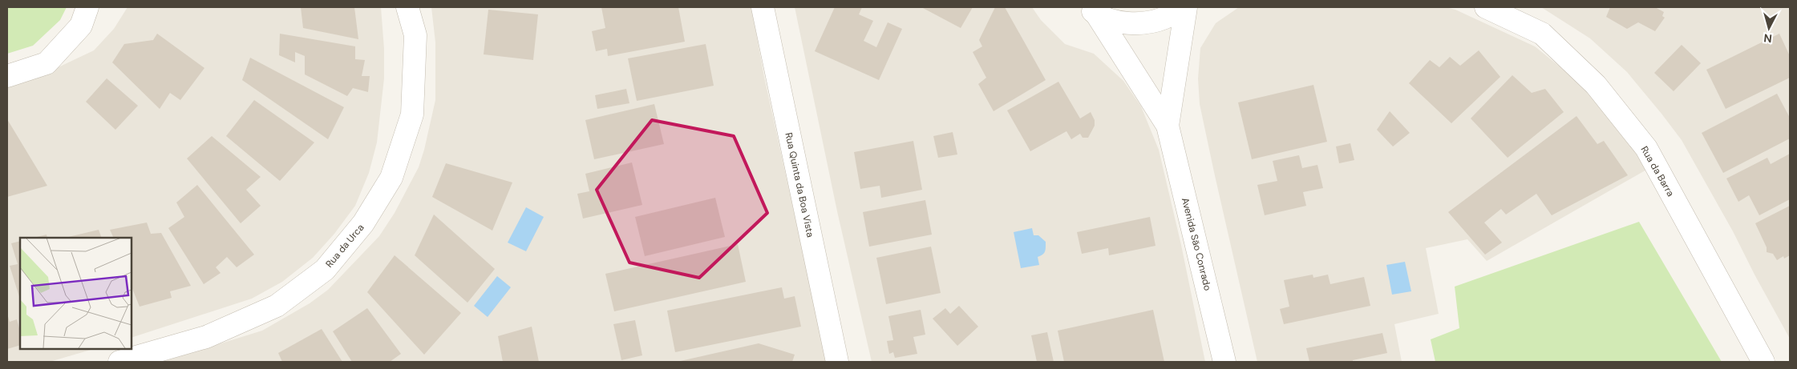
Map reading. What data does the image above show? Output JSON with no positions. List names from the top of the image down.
{
  "streets": {
    "street": [
      "Rua da Barra",
      "Rua Quinta da Boa Vista",
      "Avenida São Conrado",
      "Rua da Urca"
    ]
  },
  "north": "bottom"
}
